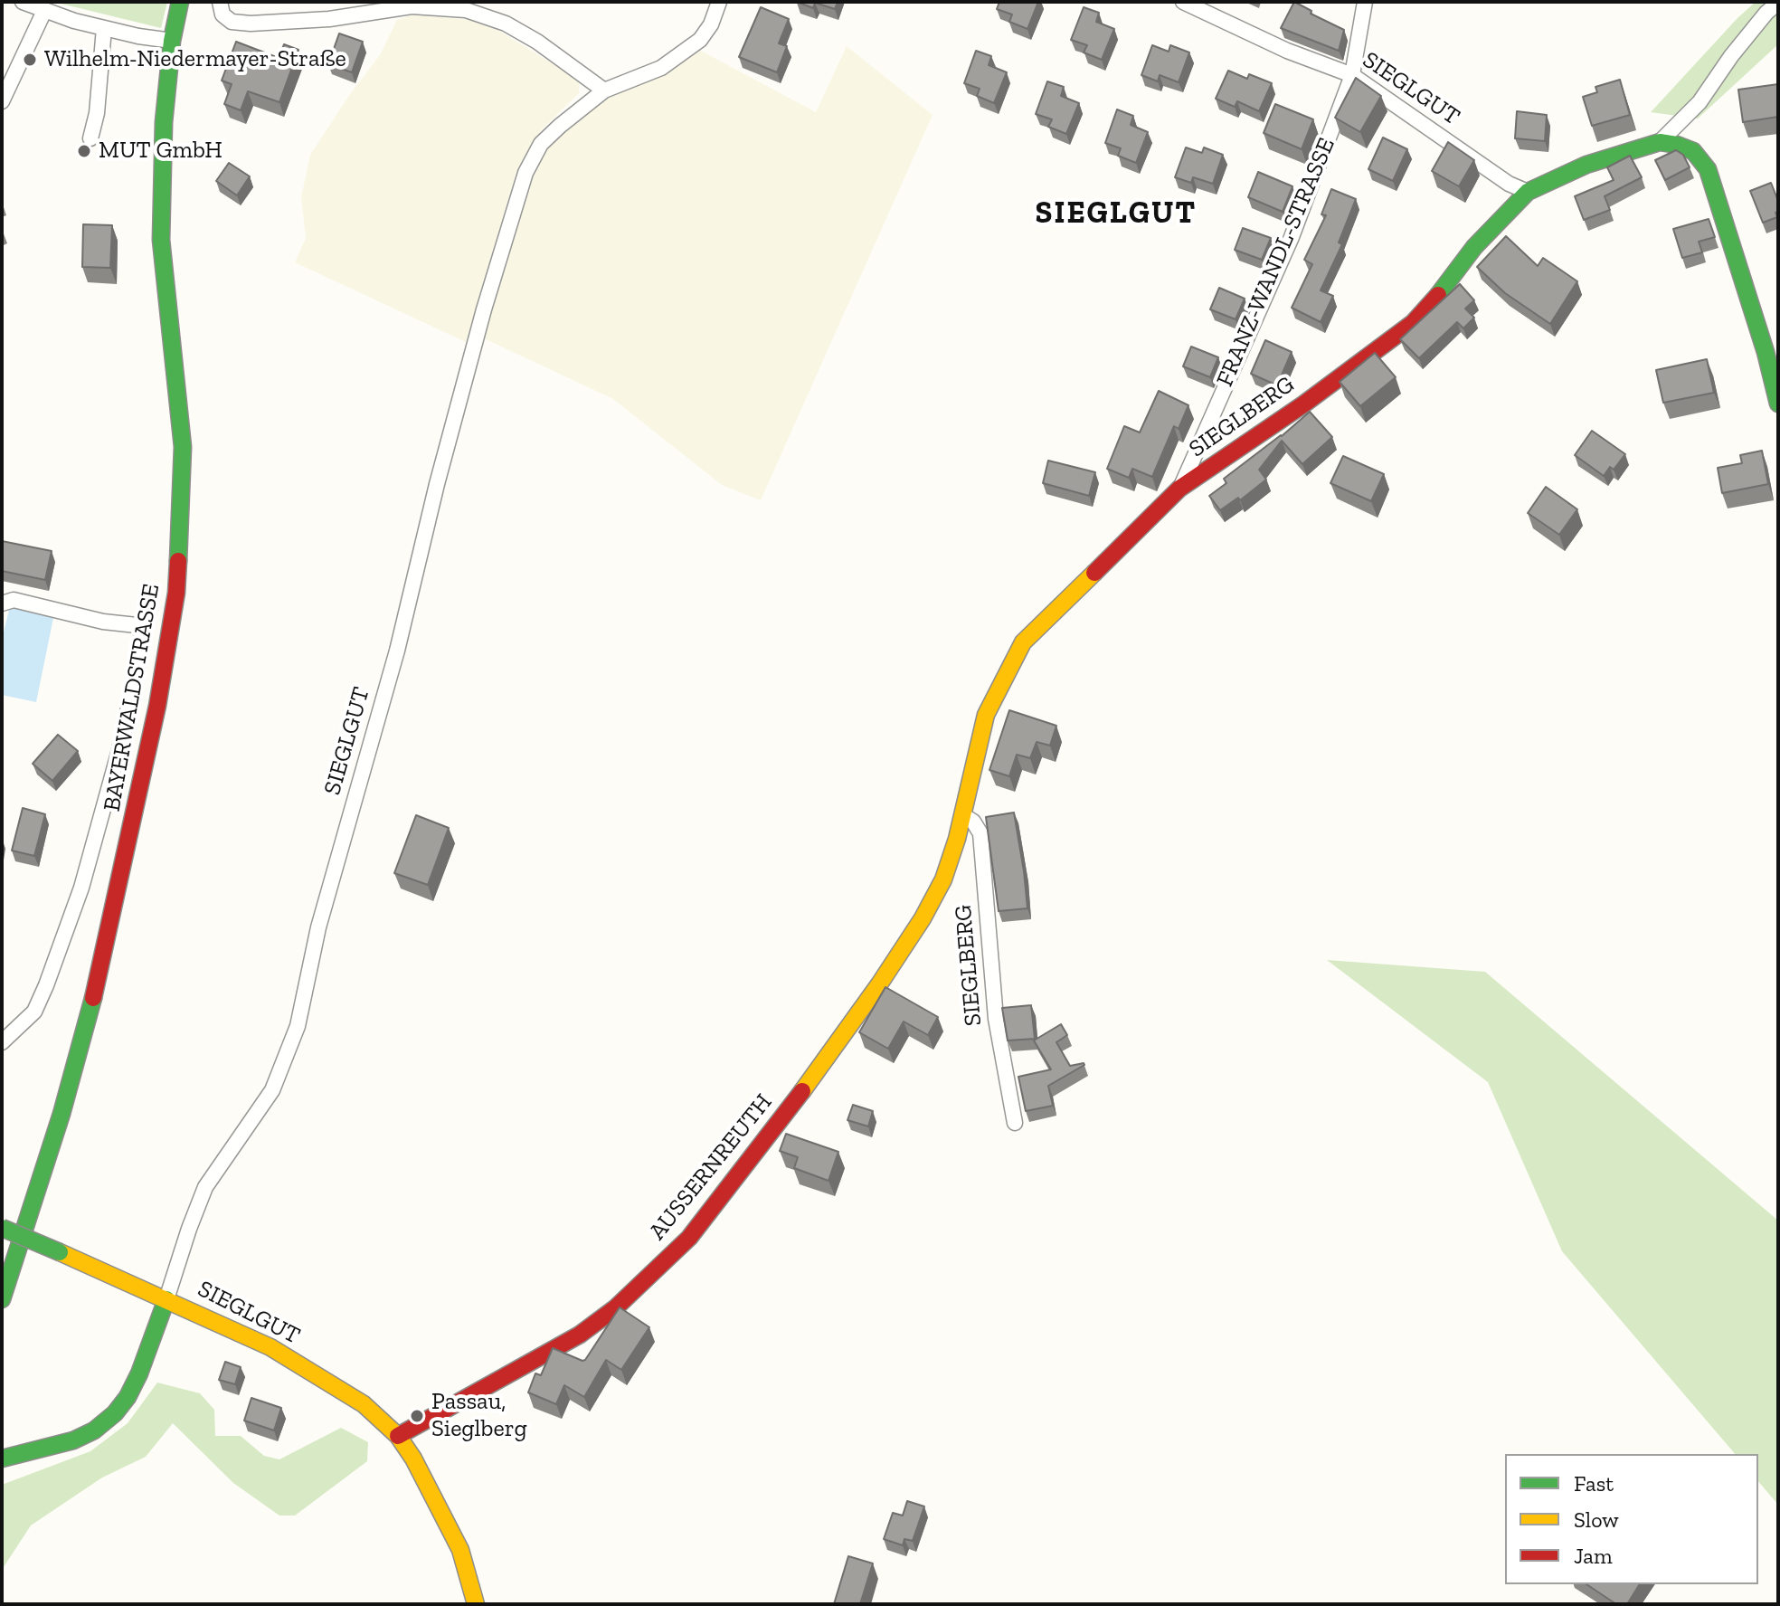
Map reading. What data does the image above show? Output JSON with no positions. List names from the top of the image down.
{
  "streets": {
    "street": [
      "SIEGLGUT",
      "FRANZ-WANDL-STRASSE",
      "SIEGLBERG",
      "BAYERWALDSTRASSE",
      "AUSSERNREUTH"
    ]
  },
  "crossings": [
    ["SIEGLGUT", "FRANZ-WANDL-STRASSE"],
    ["SIEGLGUT", "SIEGLBERG"],
    ["SIEGLGUT", "AUSSERNREUTH"],
    ["FRANZ-WANDL-STRASSE", "SIEGLBERG"],
    ["SIEGLBERG", "AUSSERNREUTH"]
  ],
  "districts": ["SIEGLGUT"],
  "places": ["Wilhelm-Niedermayer-Straße", "MUT GmbH", "Passau, Sieglberg"],
  "legend": ["Fast", "Slow", "Jam"]
}
